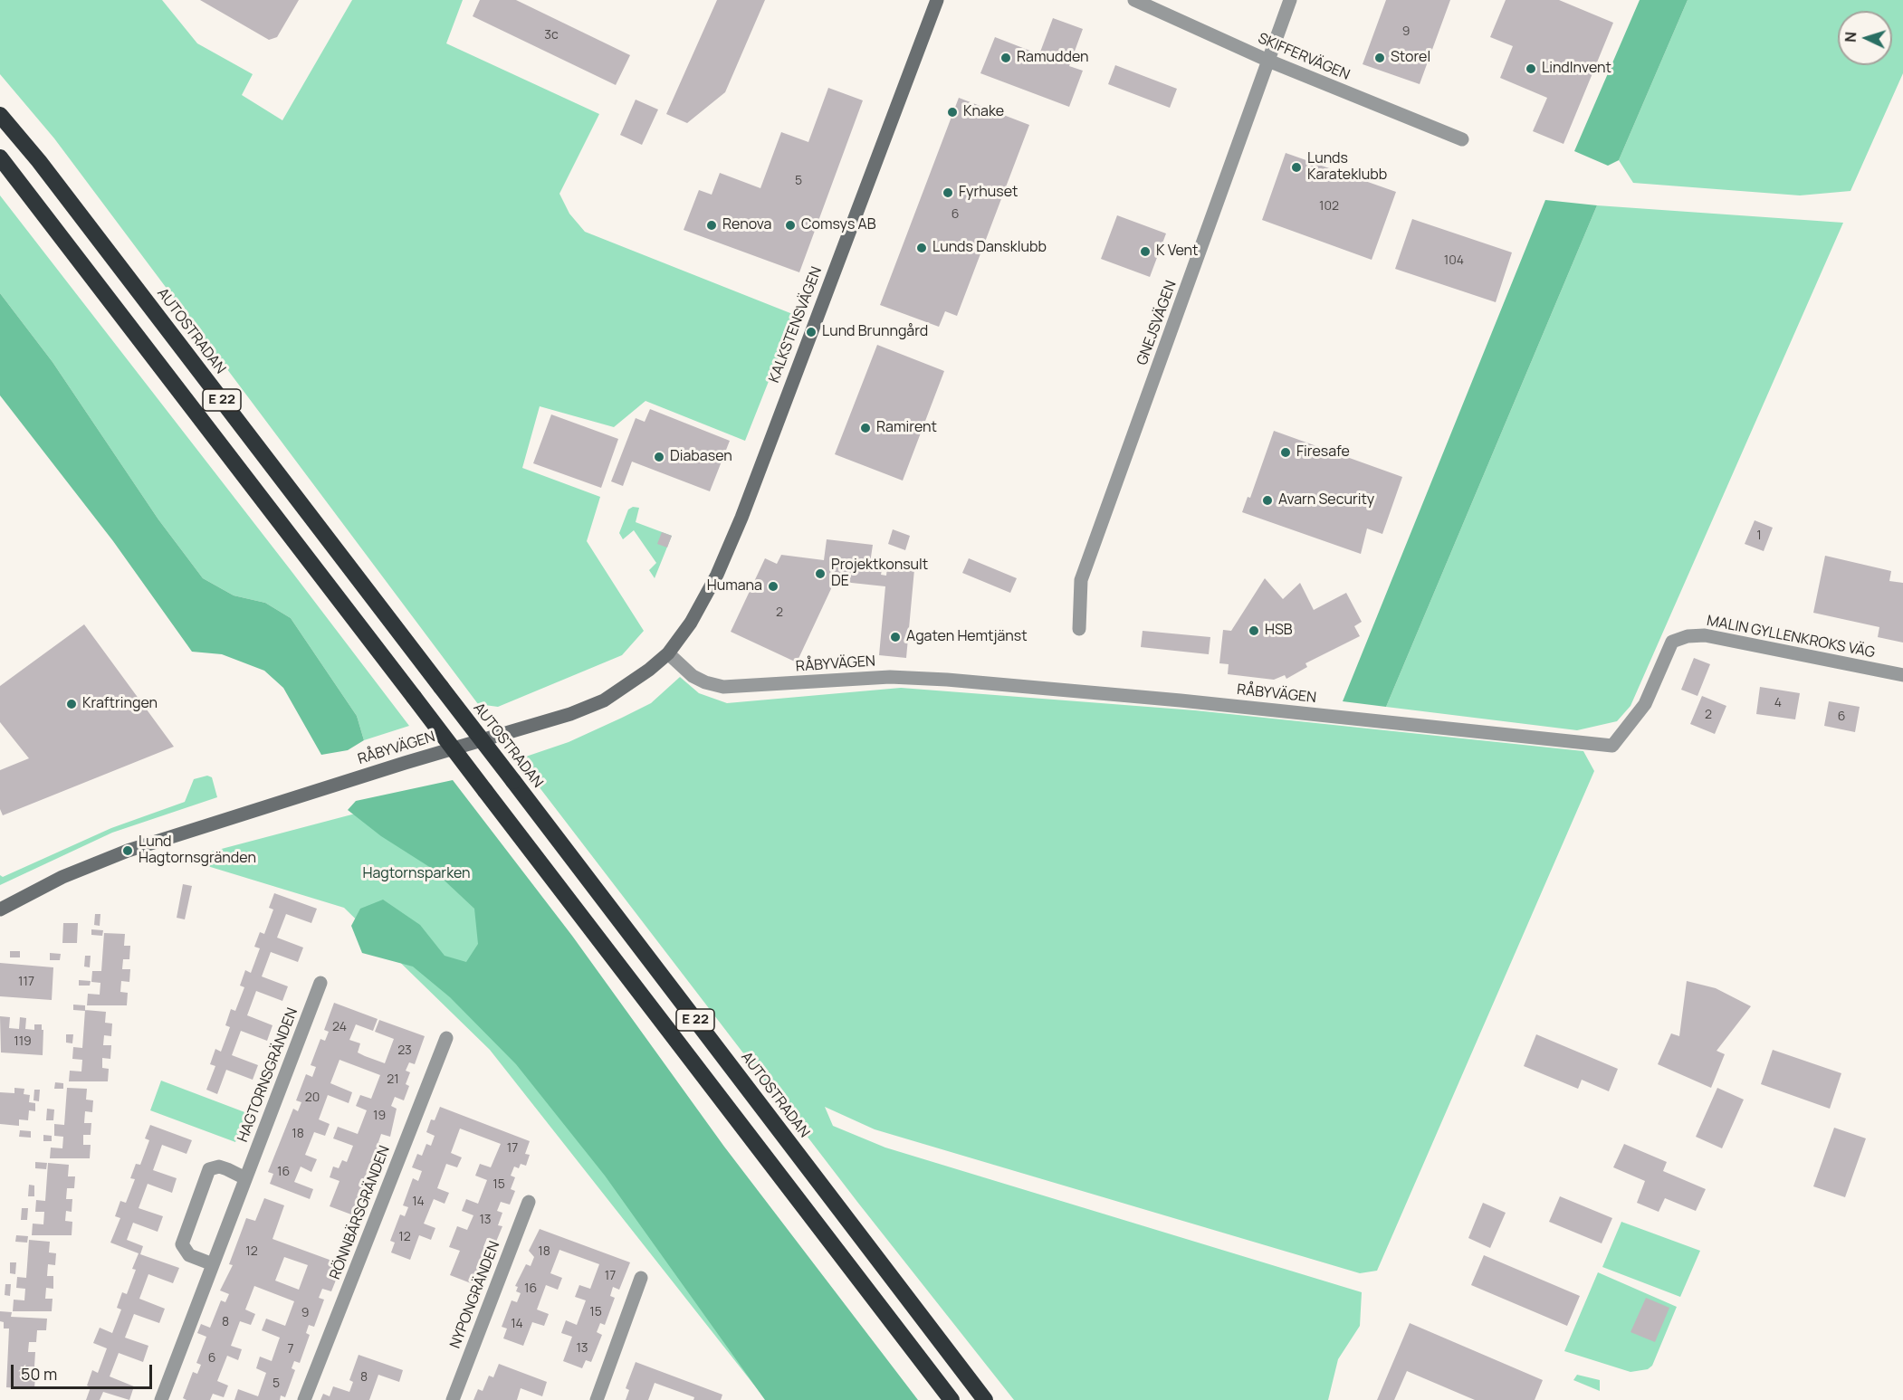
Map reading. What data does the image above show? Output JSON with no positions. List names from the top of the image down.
{
  "streets": {
    "highway": ["AUTOSTRADAN", "E 22"],
    "street": [
      "SKIFFERVÄGEN",
      "GNEJSVÄGEN",
      "KALKSTENSVÄGEN",
      "MALIN GYLLENKROKS VÄG",
      "RÅBYVÄGEN",
      "HAGTORNSGRÄNDEN",
      "RÖNNBÄRSGRÄNDEN",
      "NYPONGRÄNDEN"
    ]
  },
  "crossings": [
    ["SKIFFERVÄGEN", "GNEJSVÄGEN"],
    ["KALKSTENSVÄGEN", "RÅBYVÄGEN"],
    ["MALIN GYLLENKROKS VÄG", "RÅBYVÄGEN"]
  ],
  "parks": ["Hagtornsparken"],
  "places": [
    "Ramudden",
    "Storel",
    "LindInvent",
    "Knake",
    "Lunds Karateklubb",
    "Fyrhuset",
    "Renova",
    "Comsys AB",
    "Lunds Dansklubb",
    "K Vent",
    "Lund Brunngård",
    "Ramirent",
    "Firesafe",
    "Diabasen",
    "Avarn Security",
    "Projektkonsult DE",
    "Humana",
    "HSB",
    "Agaten Hemtjänst",
    "Kraftringen",
    "Lund Hagtornsgränden"
  ],
  "house_numbers": [
    "9",
    "3c",
    "5",
    "102",
    "6",
    "104",
    "1",
    "2",
    "4",
    "2",
    "6",
    "117",
    "24",
    "119",
    "23",
    "21",
    "20",
    "19",
    "18",
    "17",
    "16",
    "15",
    "14",
    "13",
    "12",
    "12",
    "18",
    "17",
    "16",
    "15",
    "9",
    "8",
    "14",
    "13",
    "7",
    "6",
    "8",
    "5"
  ],
  "scale_bar": "50 m",
  "north": "left"
}
